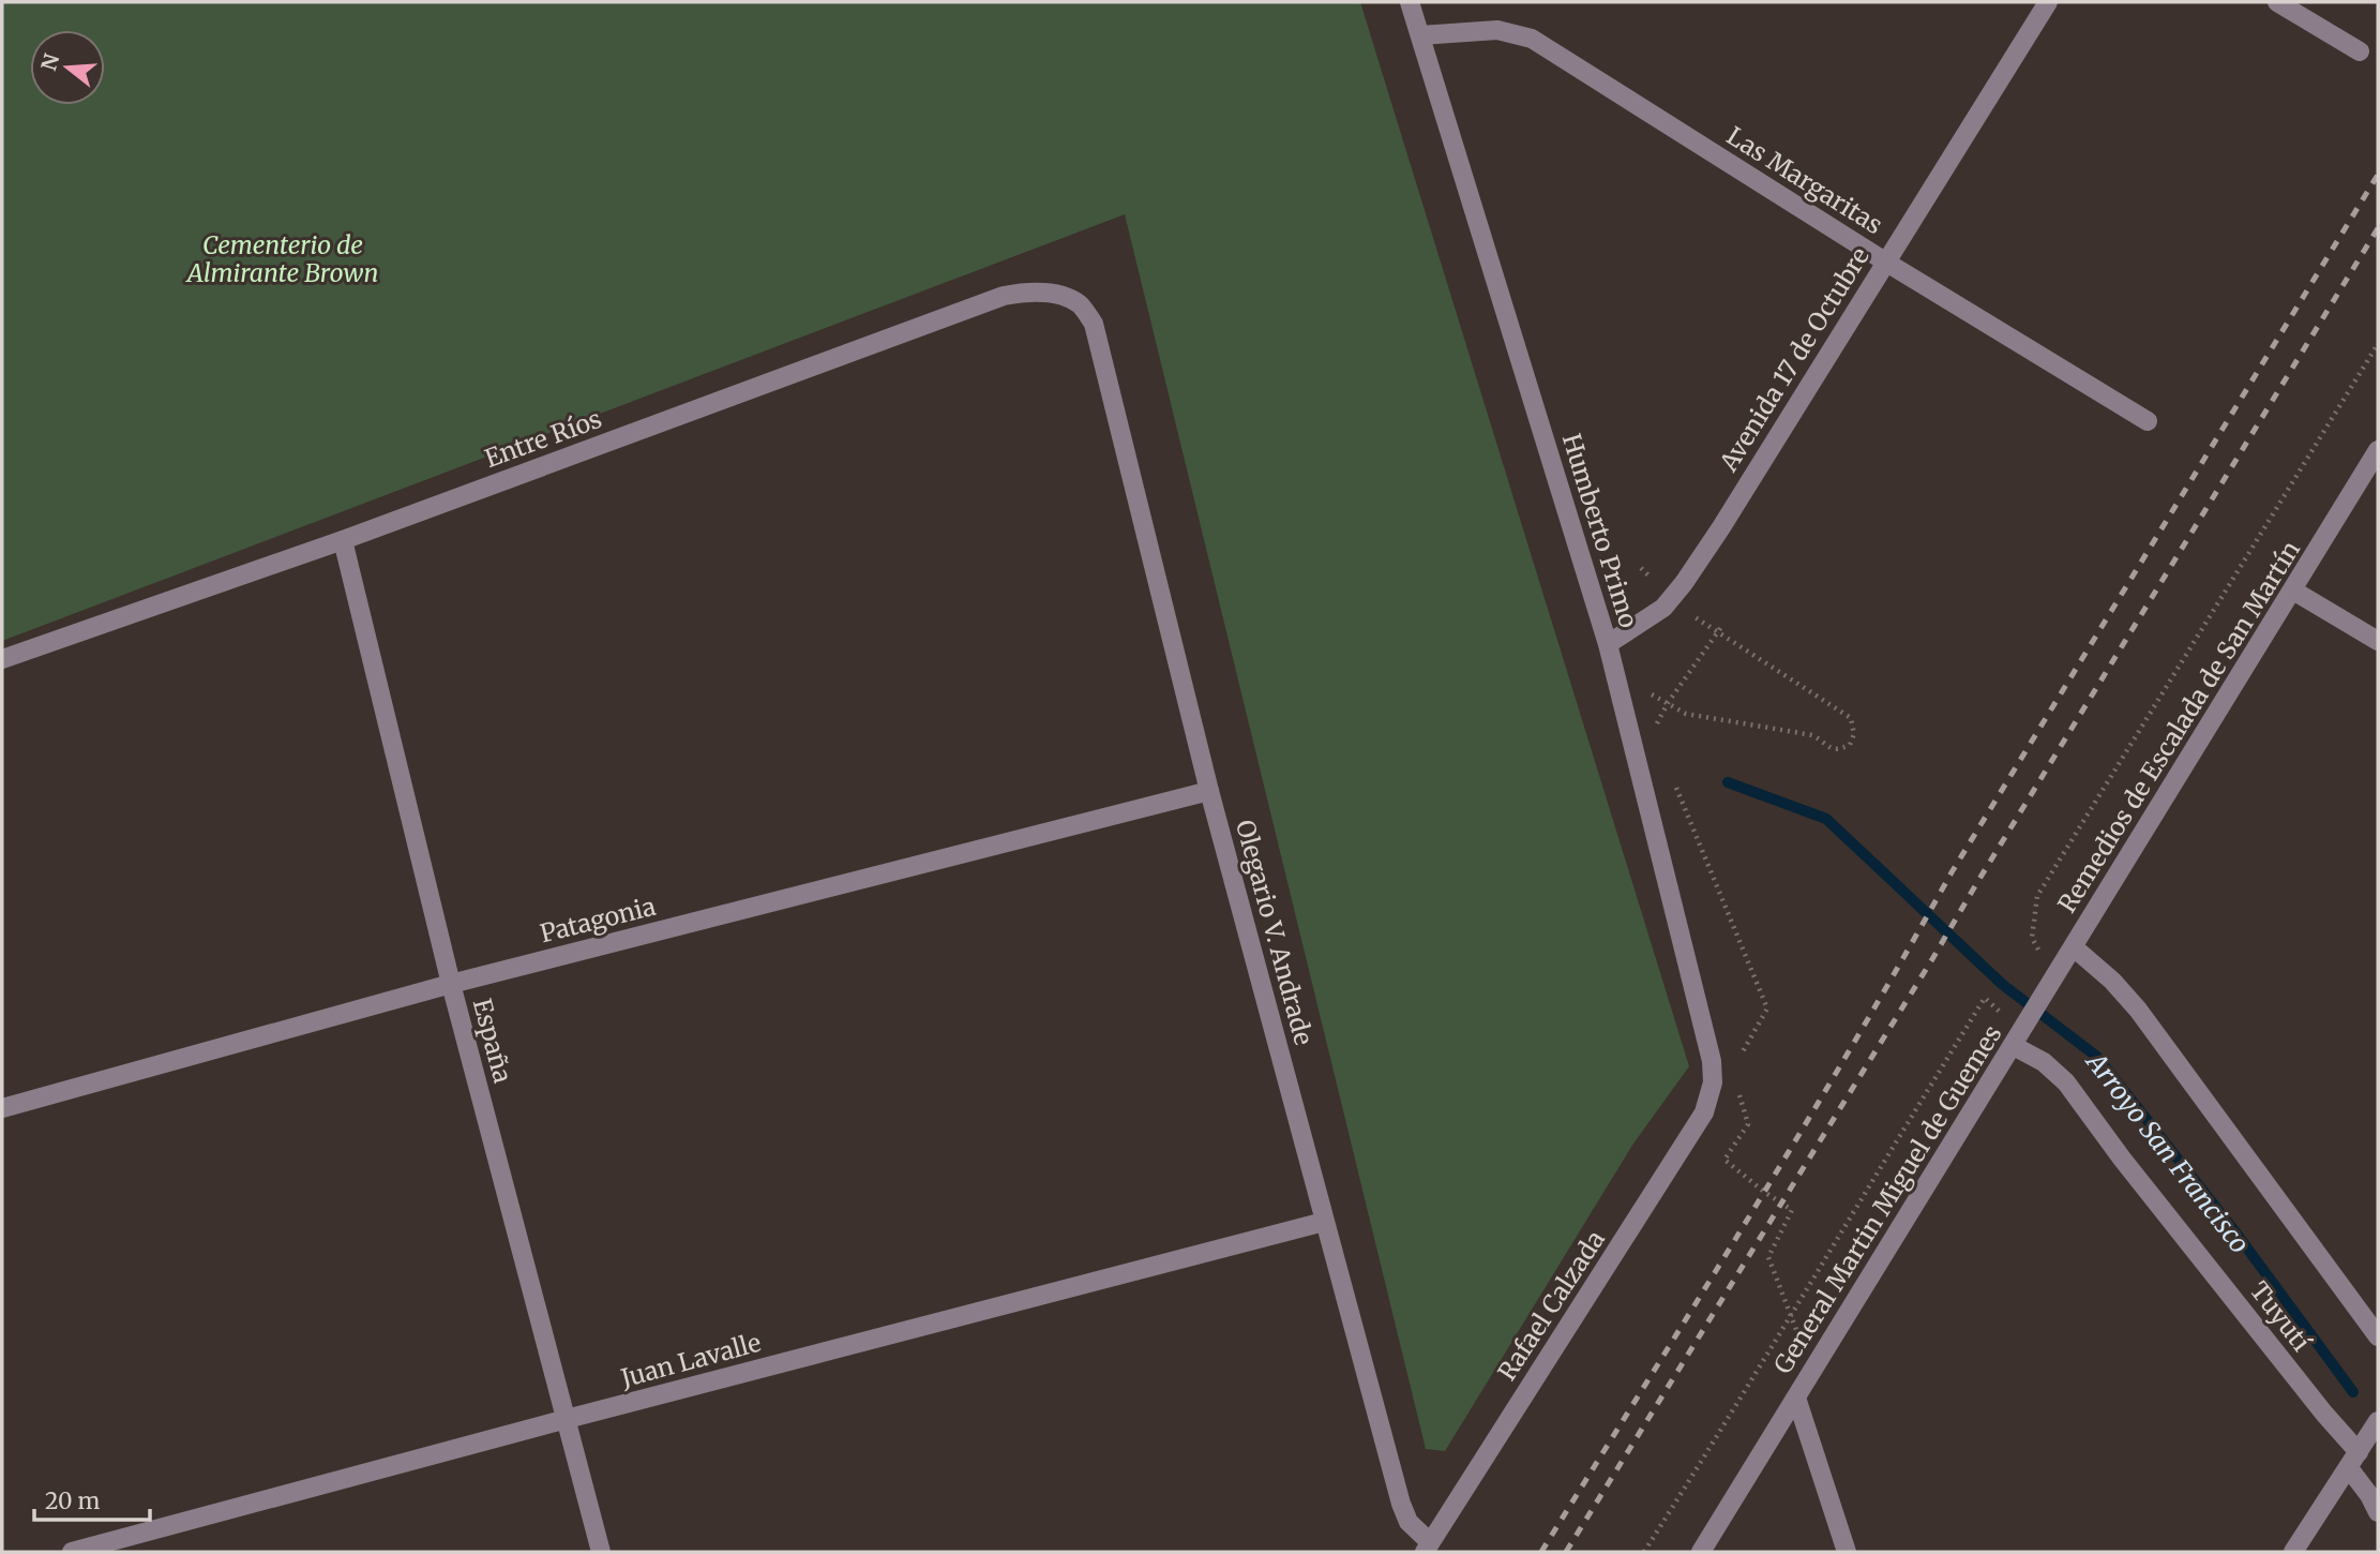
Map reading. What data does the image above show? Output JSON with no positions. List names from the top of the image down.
{
  "streets": {
    "street": [
      "Las Margaritas",
      "Avenida 17 de Octubre",
      "Entre Ríos",
      "Humberto Primo",
      "Remedios de Escalada de San Martín",
      "Patagonia",
      "Olegario V. Andrade",
      "España",
      "General Martin Miguel de Guemes",
      "Rafael Calzada",
      "Tuyutí",
      "Juan Lavalle"
    ]
  },
  "crossings": [
    ["Las Margaritas", "Avenida 17 de Octubre"],
    ["Las Margaritas", "Humberto Primo"],
    ["Avenida 17 de Octubre", "Humberto Primo"],
    ["Entre Ríos", "Olegario V. Andrade"],
    ["Entre Ríos", "España"],
    ["Humberto Primo", "Rafael Calzada"],
    ["Remedios de Escalada de San Martín", "General Martin Miguel de Guemes"],
    ["Remedios de Escalada de San Martín", "Tuyutí"],
    ["Patagonia", "Olegario V. Andrade"],
    ["Patagonia", "España"],
    ["Olegario V. Andrade", "Rafael Calzada"],
    ["Olegario V. Andrade", "Juan Lavalle"],
    ["España", "Juan Lavalle"],
    ["General Martin Miguel de Guemes", "Tuyutí"]
  ],
  "water": ["Arroyo San Francisco"],
  "parks": ["Cementerio de Almirante Brown"],
  "scale_bar": "20 m",
  "north": "left"
}
